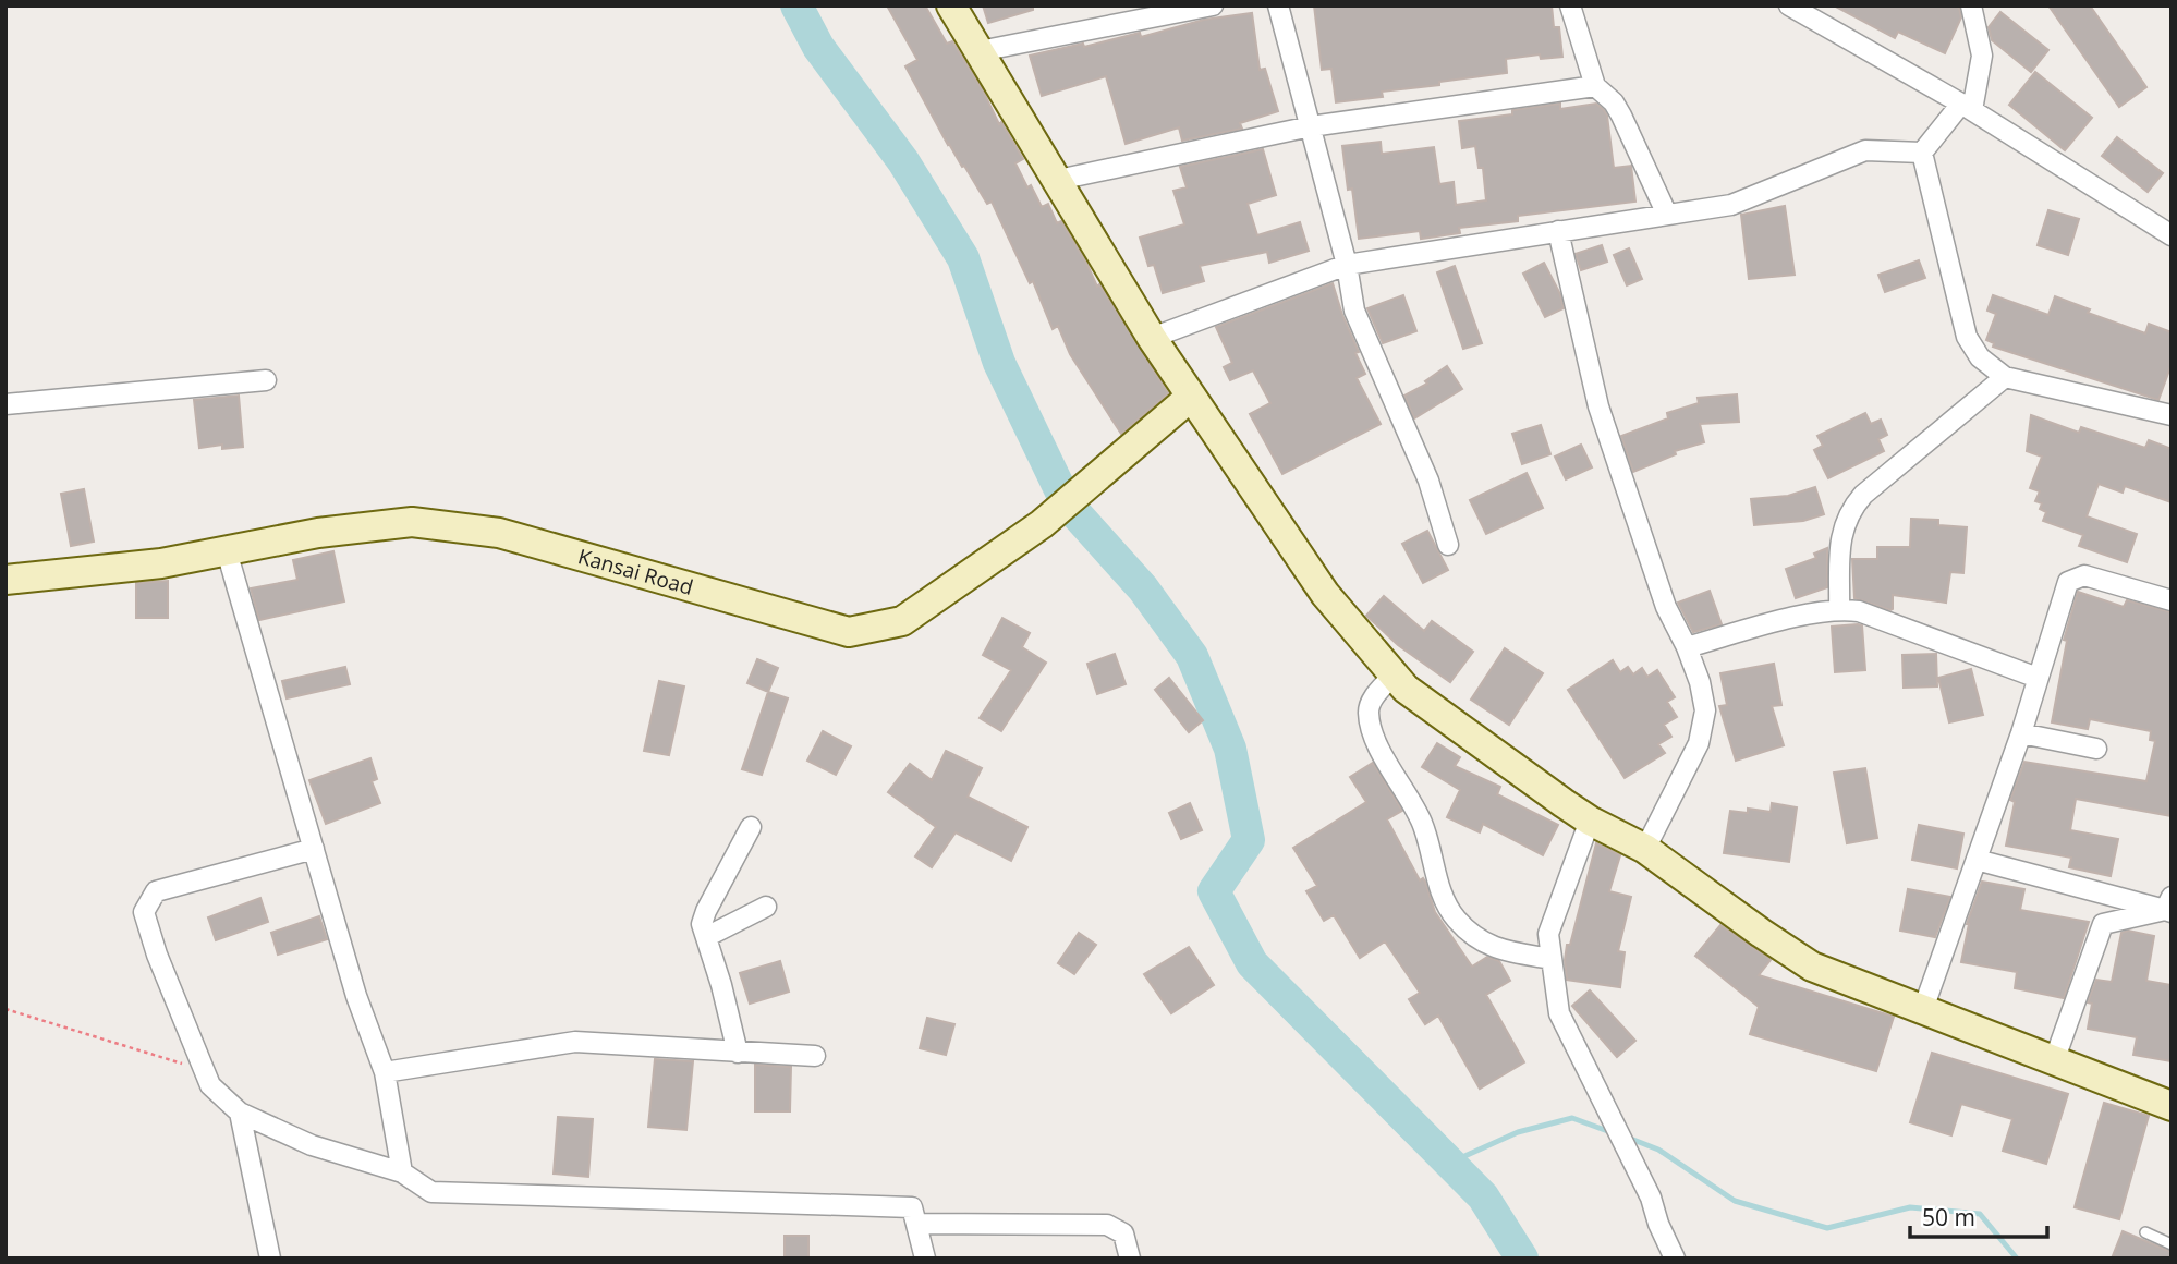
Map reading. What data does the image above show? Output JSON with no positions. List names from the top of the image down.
{
  "streets": {
    "street": ["Kansai Road"]
  },
  "scale_bar": "50 m"
}
